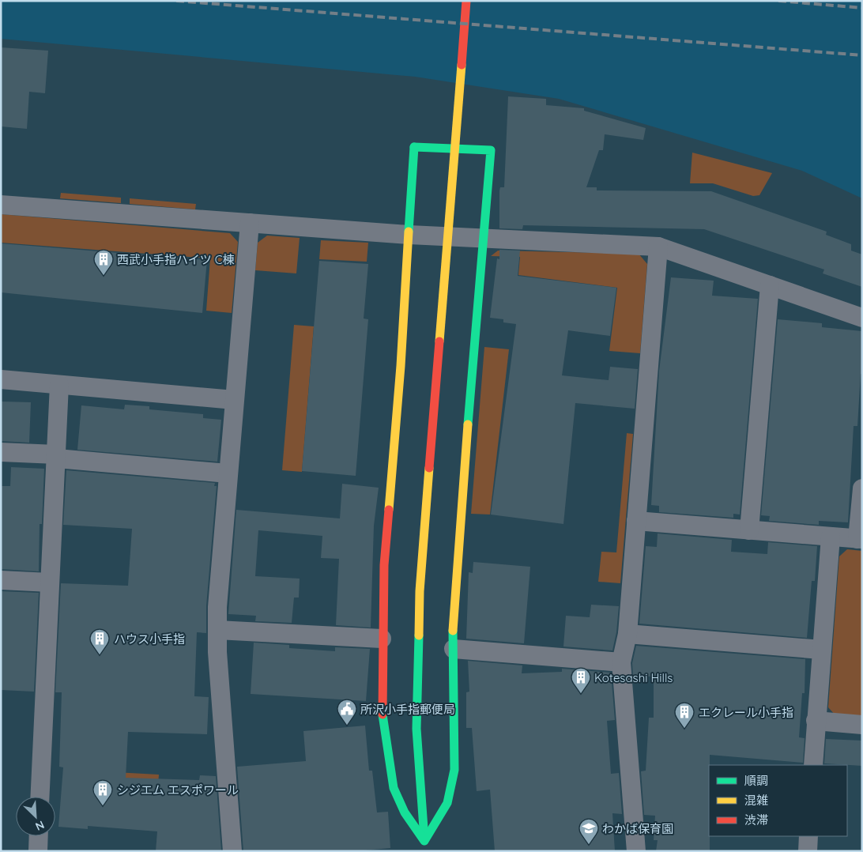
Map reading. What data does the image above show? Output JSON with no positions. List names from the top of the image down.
{
  "places": {
    "building": [
      "西武小手指ハイツ C棟",
      "ハウス小手指",
      "Kotesashi Hills",
      "エクレール小手指",
      "シジエム エスポワール"
    ],
    "public building": ["所沢小手指郵便局"],
    "school or university": ["わかば保育園"]
  },
  "legend": ["順調", "混雑", "渋滞"],
  "north": "bottom right"
}
